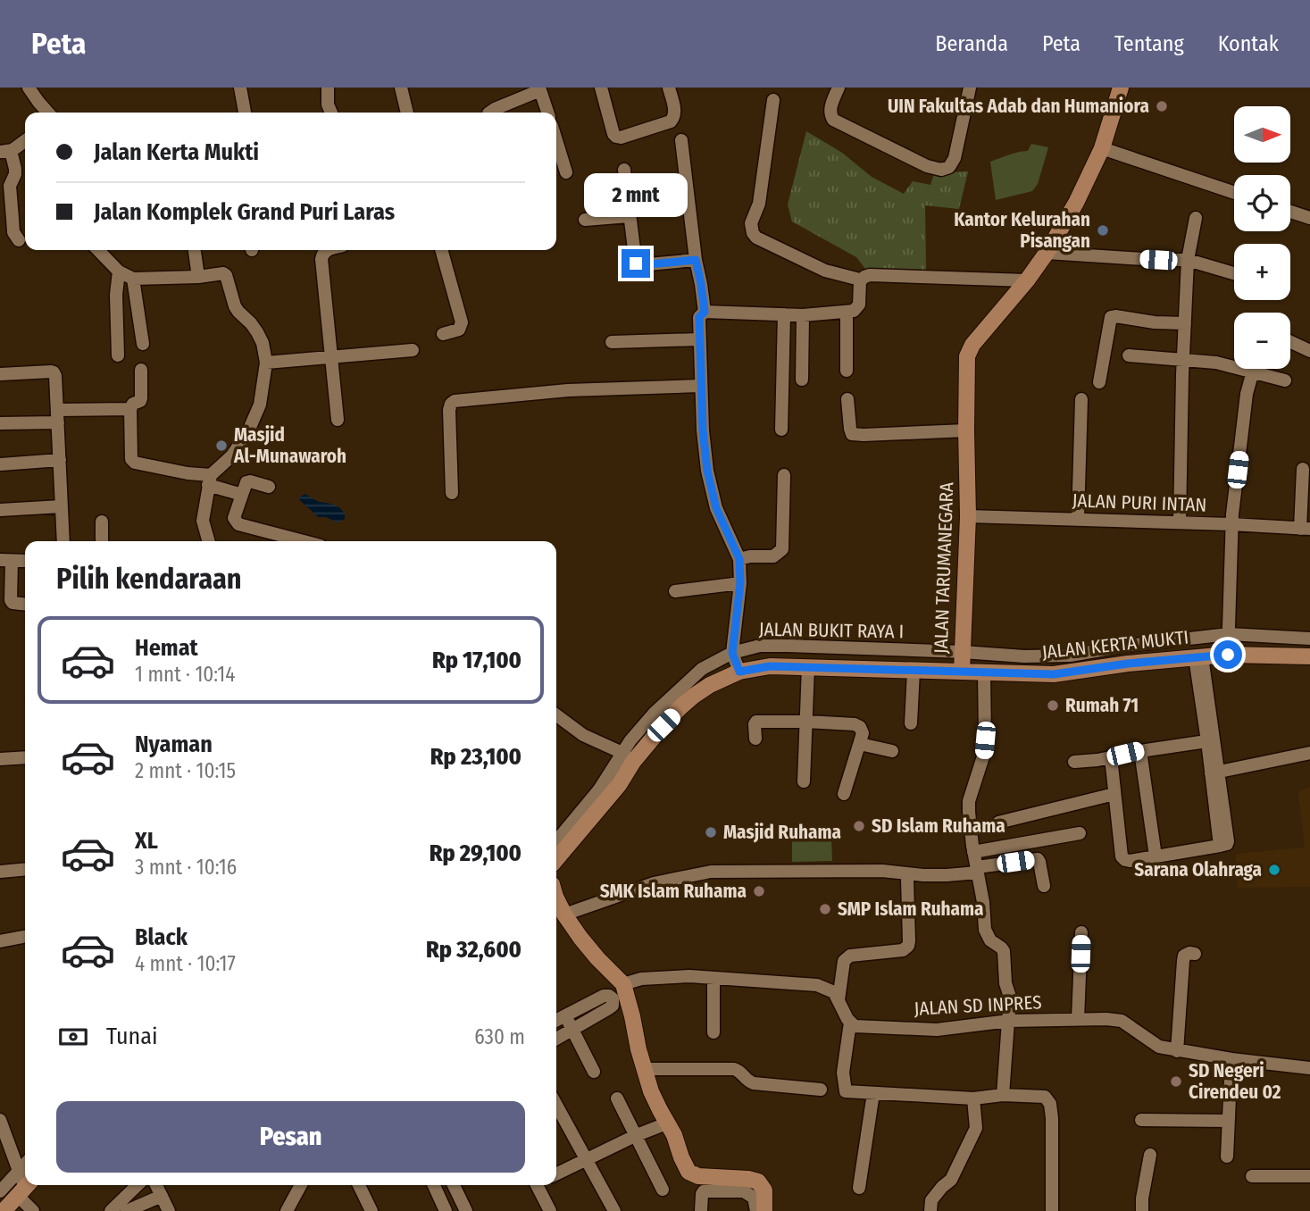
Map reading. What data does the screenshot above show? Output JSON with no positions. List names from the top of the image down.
{
  "streets": {
    "street": [
      "JALAN PURI INTAN",
      "JALAN TARUMANEGARA",
      "JALAN BUKIT RAYA I",
      "JALAN KERTA MUKTI",
      "JALAN SD INPRES"
    ]
  },
  "crossings": [
    ["JALAN PURI INTAN", "JALAN TARUMANEGARA"],
    ["JALAN TARUMANEGARA", "JALAN BUKIT RAYA I"],
    ["JALAN TARUMANEGARA", "JALAN KERTA MUKTI"],
    ["JALAN BUKIT RAYA I", "JALAN KERTA MUKTI"]
  ],
  "places": [
    "UIN Fakultas Adab dan Humaniora",
    "Kantor Kelurahan Pisangan",
    "Masjid Al-Munawaroh",
    "Rumah 71",
    "SD Islam Ruhama",
    "Masjid Ruhama",
    "Sarana Olahraga",
    "SMK Islam Ruhama",
    "SMP Islam Ruhama",
    "SD Negeri Cirendeu 02"
  ],
  "north": "right",
  "page": {
    "header": "Peta",
    "nav": [
      "Beranda",
      "Peta",
      "Tentang",
      "Kontak"
    ],
    "map_buttons": ["+", "−"],
    "banner": ["Jalan Kerta Mukti", "Jalan Komplek Grand Puri Laras"],
    "bubble": "2 mnt",
    "heading": "Pilih kendaraan",
    "list": [
      {
        "name": "Hemat",
        "note": "1 mnt · 10:14",
        "value": "Rp 17,100"
      },
      {
        "name": "Nyaman",
        "note": "2 mnt · 10:15",
        "value": "Rp 23,100"
      },
      {
        "name": "XL",
        "note": "3 mnt · 10:16",
        "value": "Rp 29,100"
      },
      {
        "name": "Black",
        "note": "4 mnt · 10:17",
        "value": "Rp 32,600"
      }
    ],
    "pay": ["Tunai", "630 m"],
    "buttons": "Pesan"
  }
}
